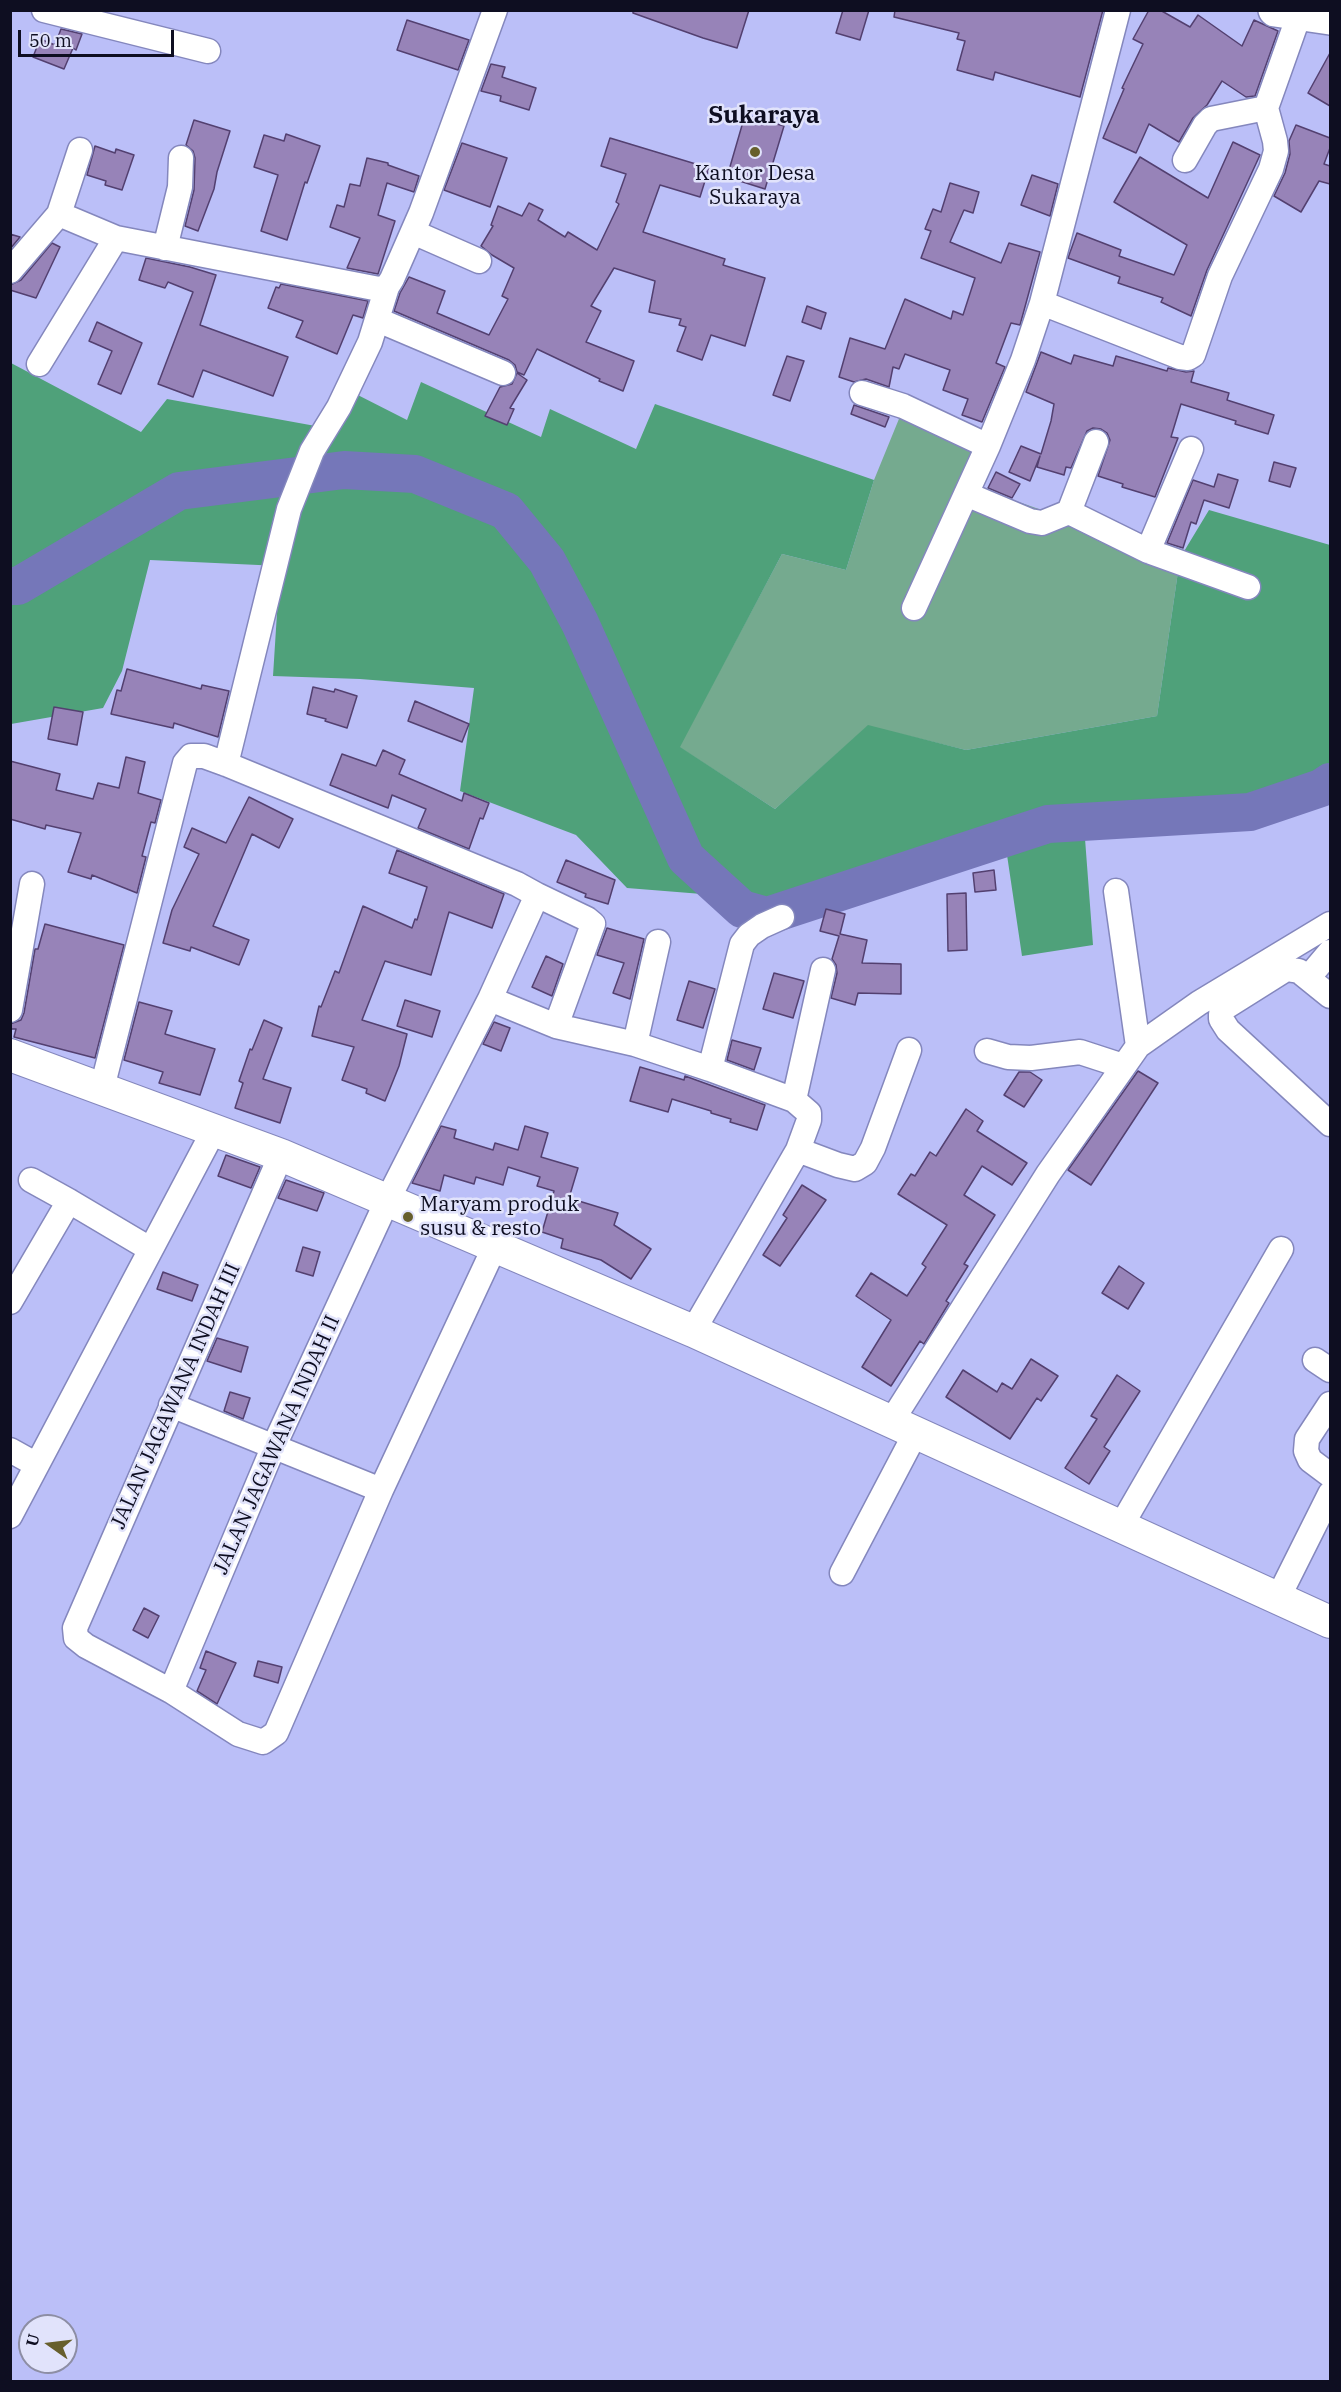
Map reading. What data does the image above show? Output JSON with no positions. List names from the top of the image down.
{
  "streets": {
    "street": ["JALAN JAGAWANA INDAH III", "JALAN JAGAWANA INDAH II"]
  },
  "crossings": [
    ["JALAN JAGAWANA INDAH III", "JALAN JAGAWANA INDAH II"]
  ],
  "districts": ["Sukaraya"],
  "places": ["Kantor Desa Sukaraya", "Maryam produk susu & resto"],
  "scale_bar": "50 m",
  "north": "left"
}
